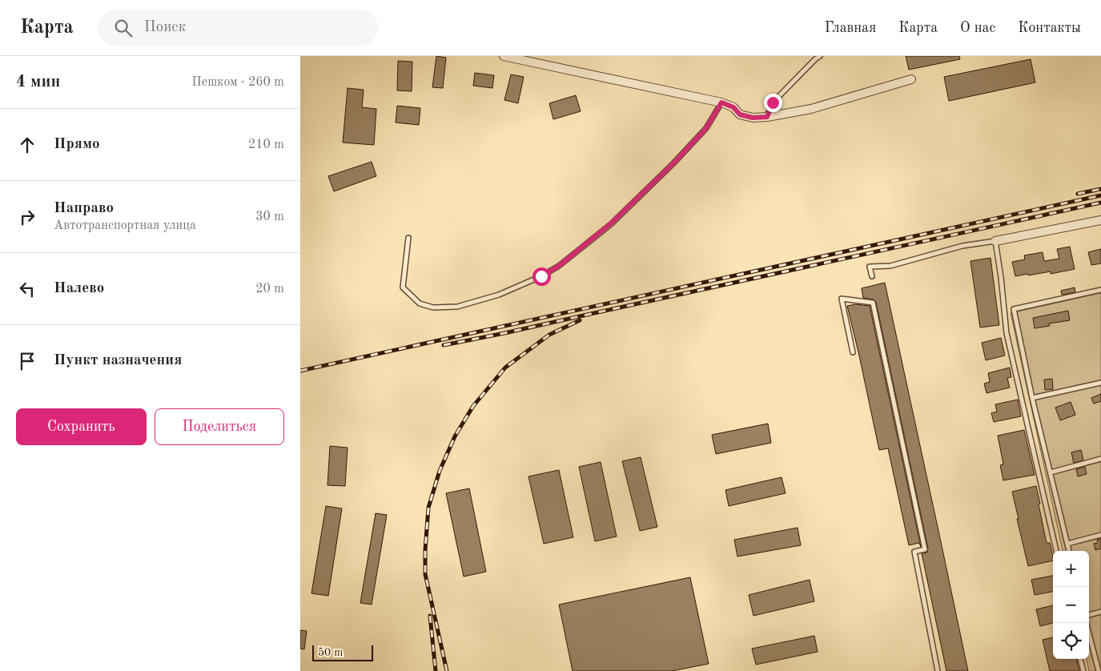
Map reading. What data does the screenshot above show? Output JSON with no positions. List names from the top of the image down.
{
  "scale_bar": "50 m",
  "page": {
    "header": "Карта",
    "search": "Поиск",
    "nav": [
      "Главная",
      "Карта",
      "О нас",
      "Контакты"
    ],
    "heading": ["4 мин", "Пешком · 260 m"],
    "list": [
      ["Прямо", "210 m"],
      ["Направо", "Автотранспортная улица", "30 m"],
      ["Налево", "20 m"],
      "Пункт назначения"
    ],
    "buttons": ["Сохранить", "Поделиться"],
    "map_buttons": ["+", "−"],
    "scale": "50 m"
  }
}
